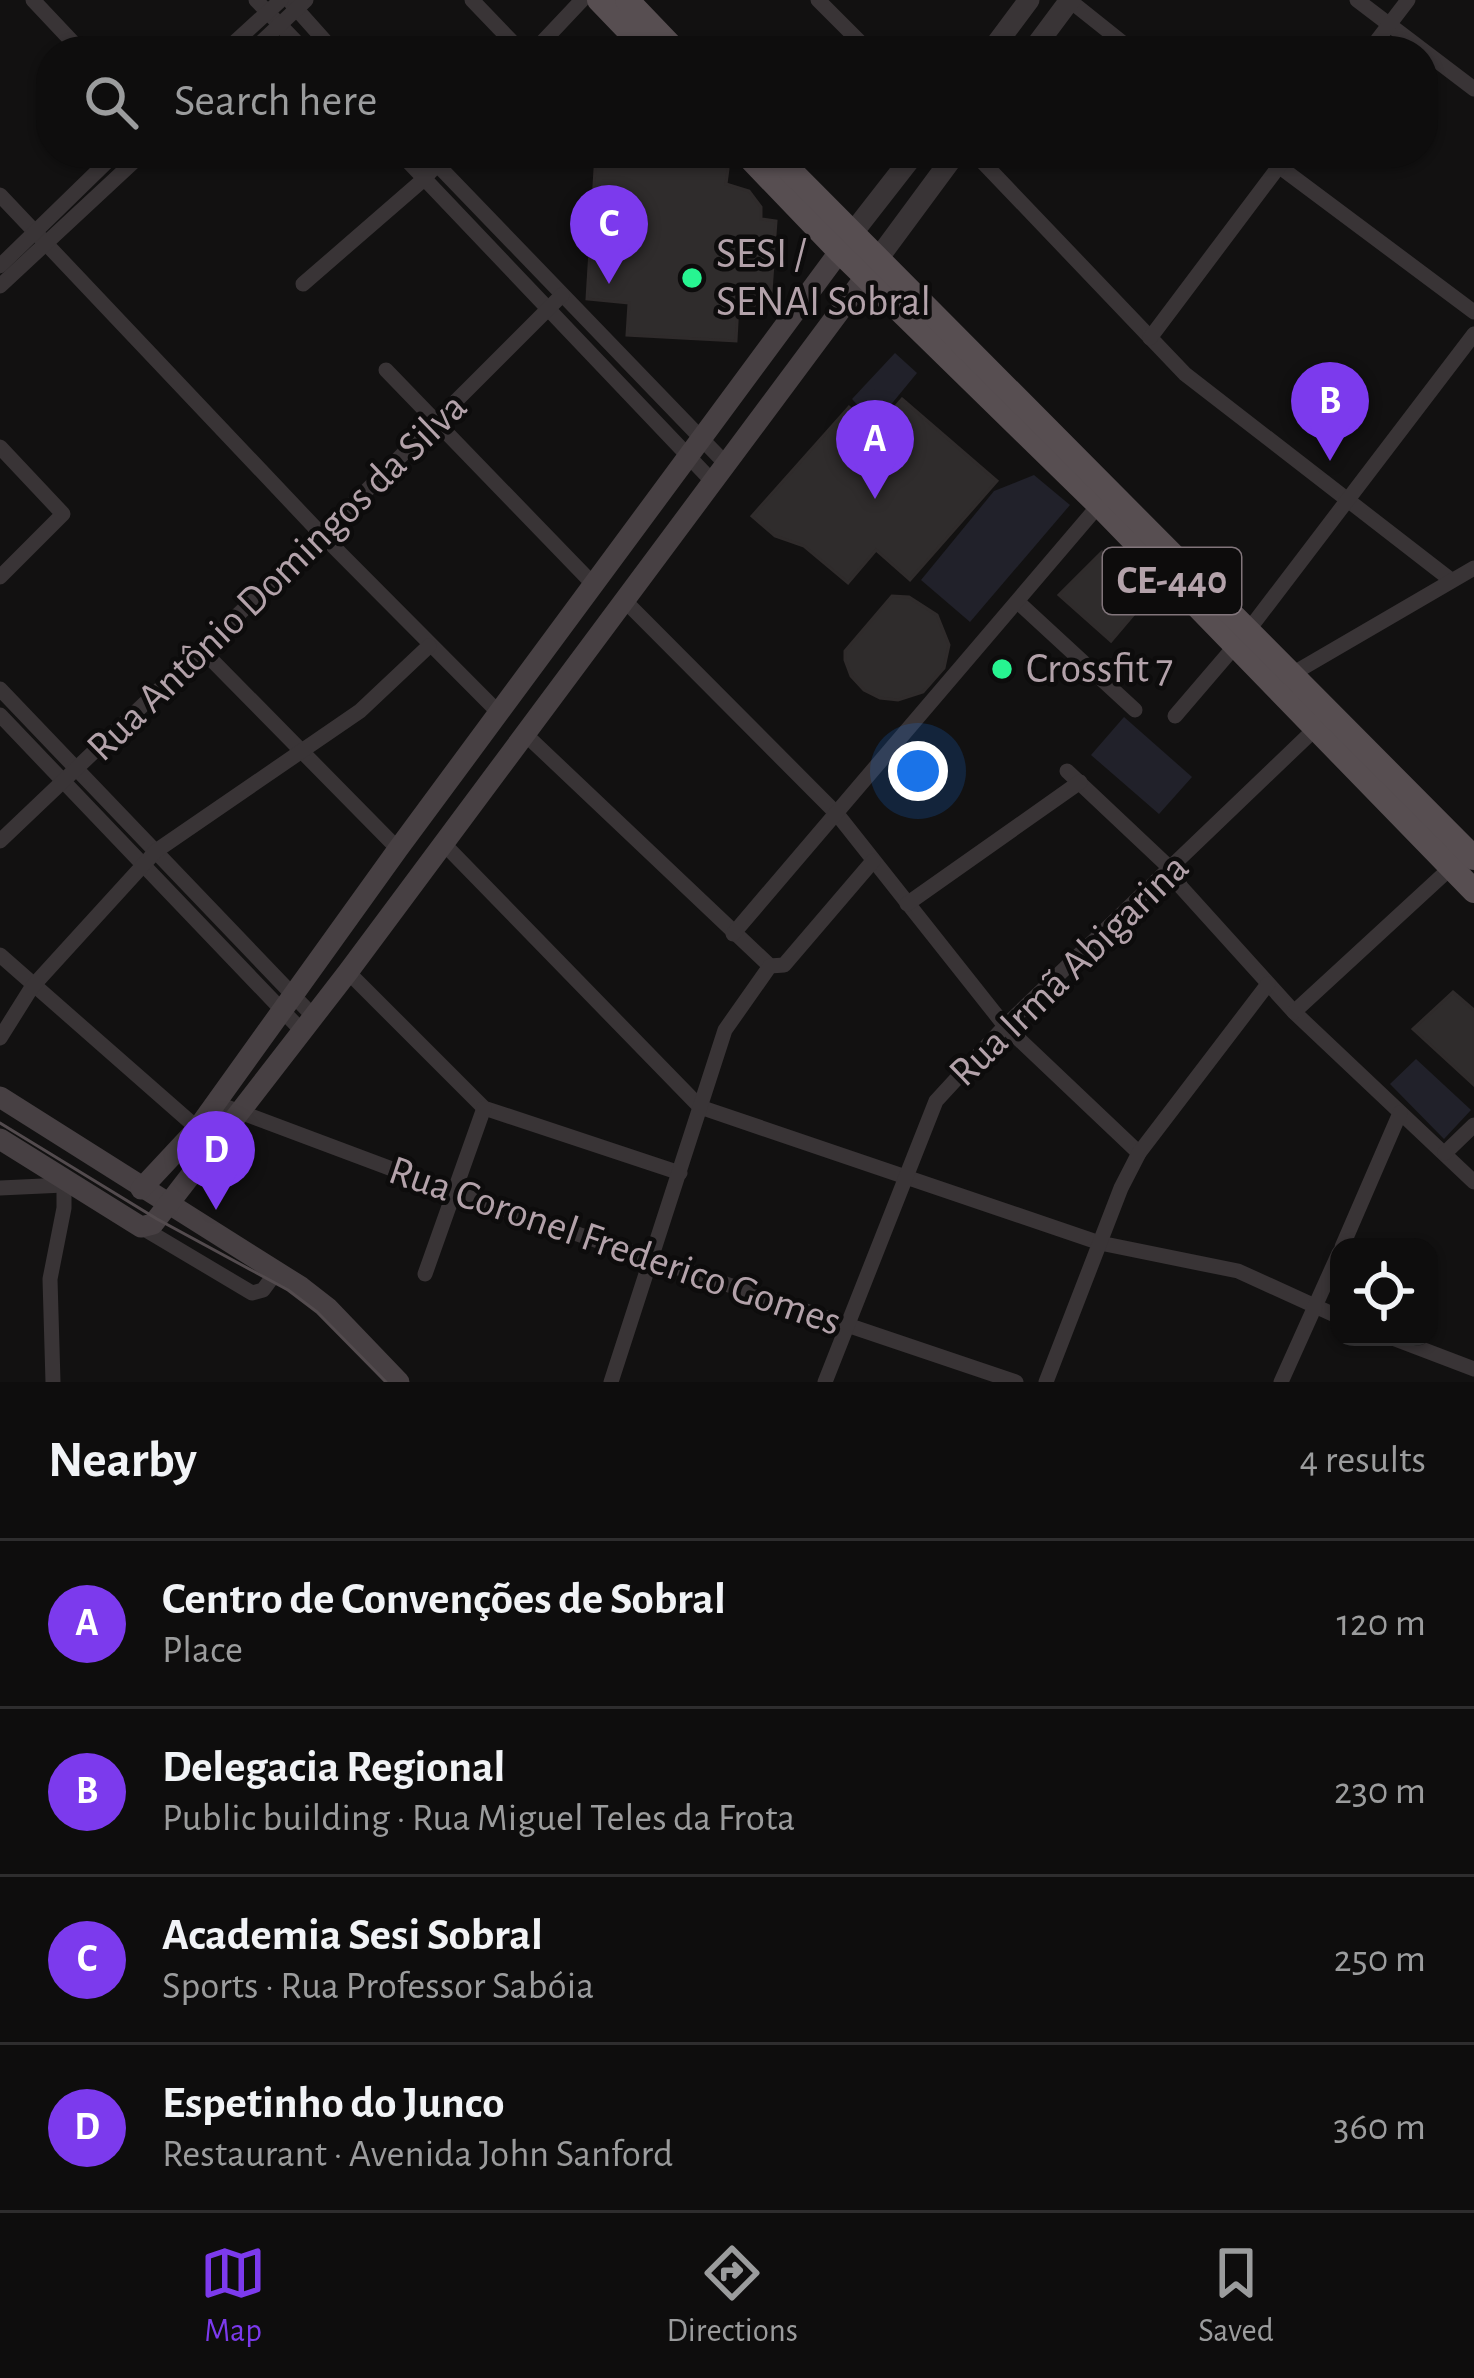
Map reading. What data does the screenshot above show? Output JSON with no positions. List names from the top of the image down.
{
  "streets": {
    "main road": ["CE-440"],
    "street": ["Rua Antônio Domingos da Silva", "Rua Irmã Abigarina", "Rua Coronel Frederico Gomes"]
  },
  "crossings": [
    ["CE-440", "Rua Irmã Abigarina"],
    ["Rua Irmã Abigarina", "Rua Coronel Frederico Gomes"]
  ],
  "places": ["SESI / SENAI Sobral", "Crossfit 7"],
  "page": {
    "search": "Search here",
    "pins": [
      "C",
      "B",
      "A",
      "D"
    ],
    "heading": ["Nearby", "4 results"],
    "list": [
      {
        "mark": "A",
        "name": "Centro de Convenções de Sobral",
        "note": "Place",
        "value": "120 m"
      },
      {
        "mark": "B",
        "name": "Delegacia Regional",
        "note": "Public building · Rua Miguel Teles da Frota",
        "value": "230 m"
      },
      {
        "mark": "C",
        "name": "Academia Sesi Sobral",
        "note": "Sports · Rua Professor Sabóia",
        "value": "250 m"
      },
      {
        "mark": "D",
        "name": "Espetinho do Junco",
        "note": "Restaurant · Avenida John Sanford",
        "value": "360 m"
      }
    ],
    "nav": ["Map", "Directions", "Saved"]
  }
}
